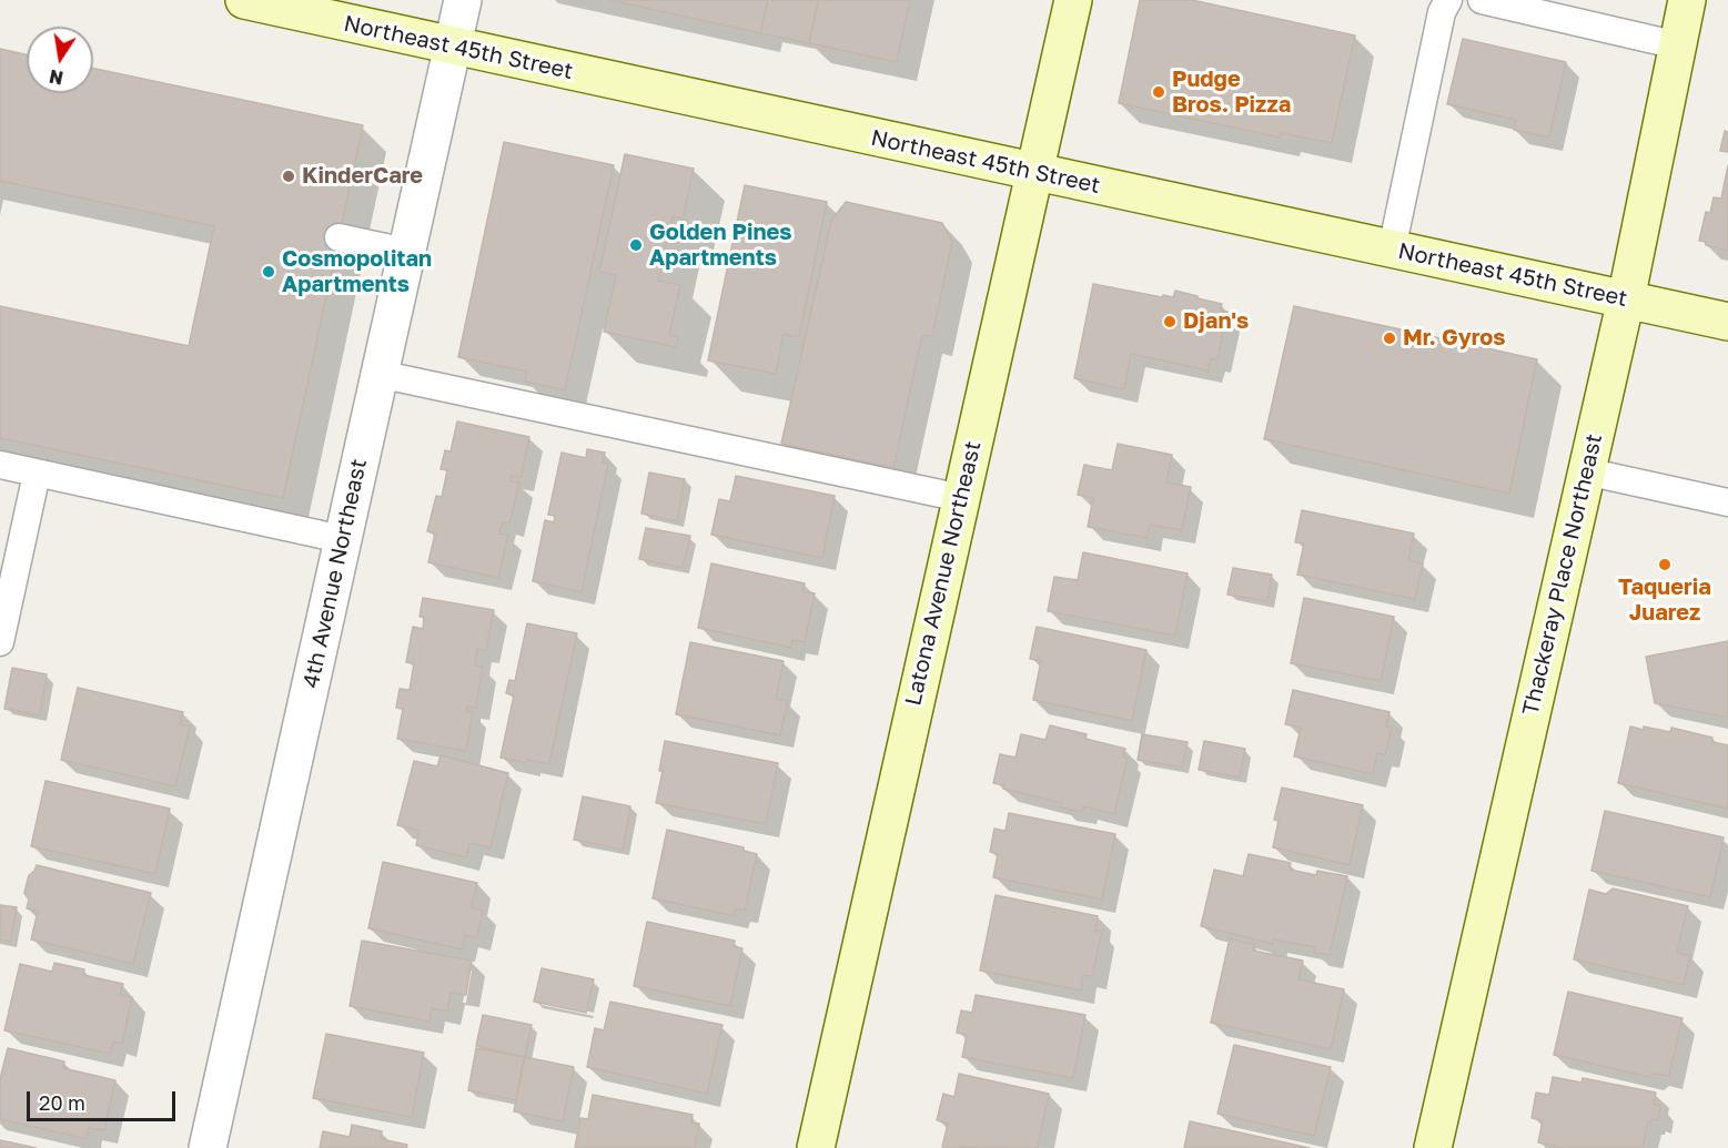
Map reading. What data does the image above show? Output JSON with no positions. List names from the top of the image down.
{
  "streets": {
    "street": [
      "Northeast 45th Street",
      "4th Avenue Northeast",
      "Latona Avenue Northeast",
      "Thackeray Place Northeast"
    ]
  },
  "crossings": [
    ["Northeast 45th Street", "4th Avenue Northeast"],
    ["Northeast 45th Street", "Latona Avenue Northeast"],
    ["Northeast 45th Street", "Thackeray Place Northeast"]
  ],
  "places": [
    "Pudge Bros. Pizza",
    "KinderCare",
    "Golden Pines Apartments",
    "Cosmopolitan Apartments",
    "Djan's",
    "Mr. Gyros",
    "Taqueria Juarez"
  ],
  "scale_bar": "20 m",
  "north": "bottom"
}
